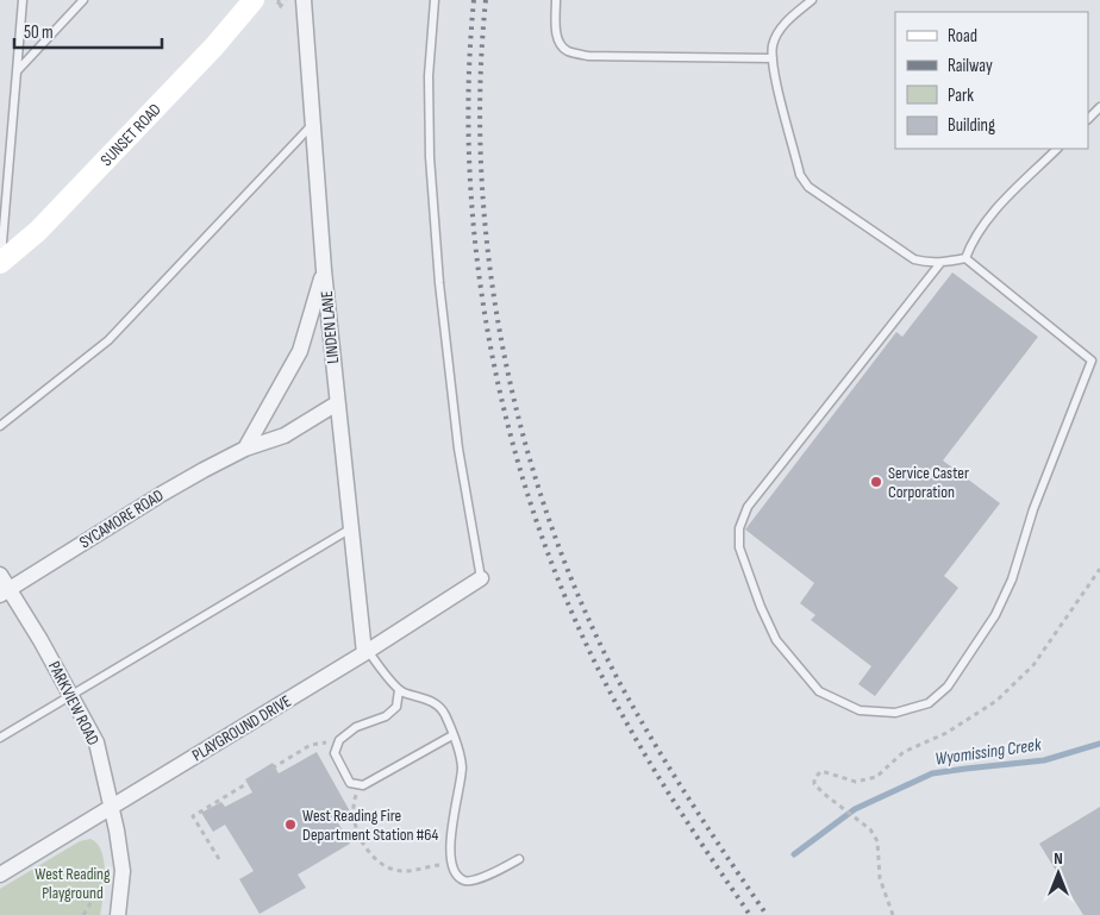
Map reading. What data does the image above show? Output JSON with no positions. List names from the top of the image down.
{
  "streets": {
    "street": [
      "SUNSET ROAD",
      "LINDEN LANE",
      "SYCAMORE ROAD",
      "PARKVIEW ROAD",
      "PLAYGROUND DRIVE"
    ]
  },
  "crossings": [
    ["LINDEN LANE", "SYCAMORE ROAD"],
    ["LINDEN LANE", "PLAYGROUND DRIVE"],
    ["SYCAMORE ROAD", "PARKVIEW ROAD"],
    ["PARKVIEW ROAD", "PLAYGROUND DRIVE"]
  ],
  "water": ["Wyomissing Creek"],
  "parks": ["West Reading Playground"],
  "places": ["Service Caster Corporation", "West Reading Fire Department Station #64"],
  "legend": [
    "Road",
    "Railway",
    "Park",
    "Building"
  ],
  "scale_bar": "50 m",
  "north": "top"
}
